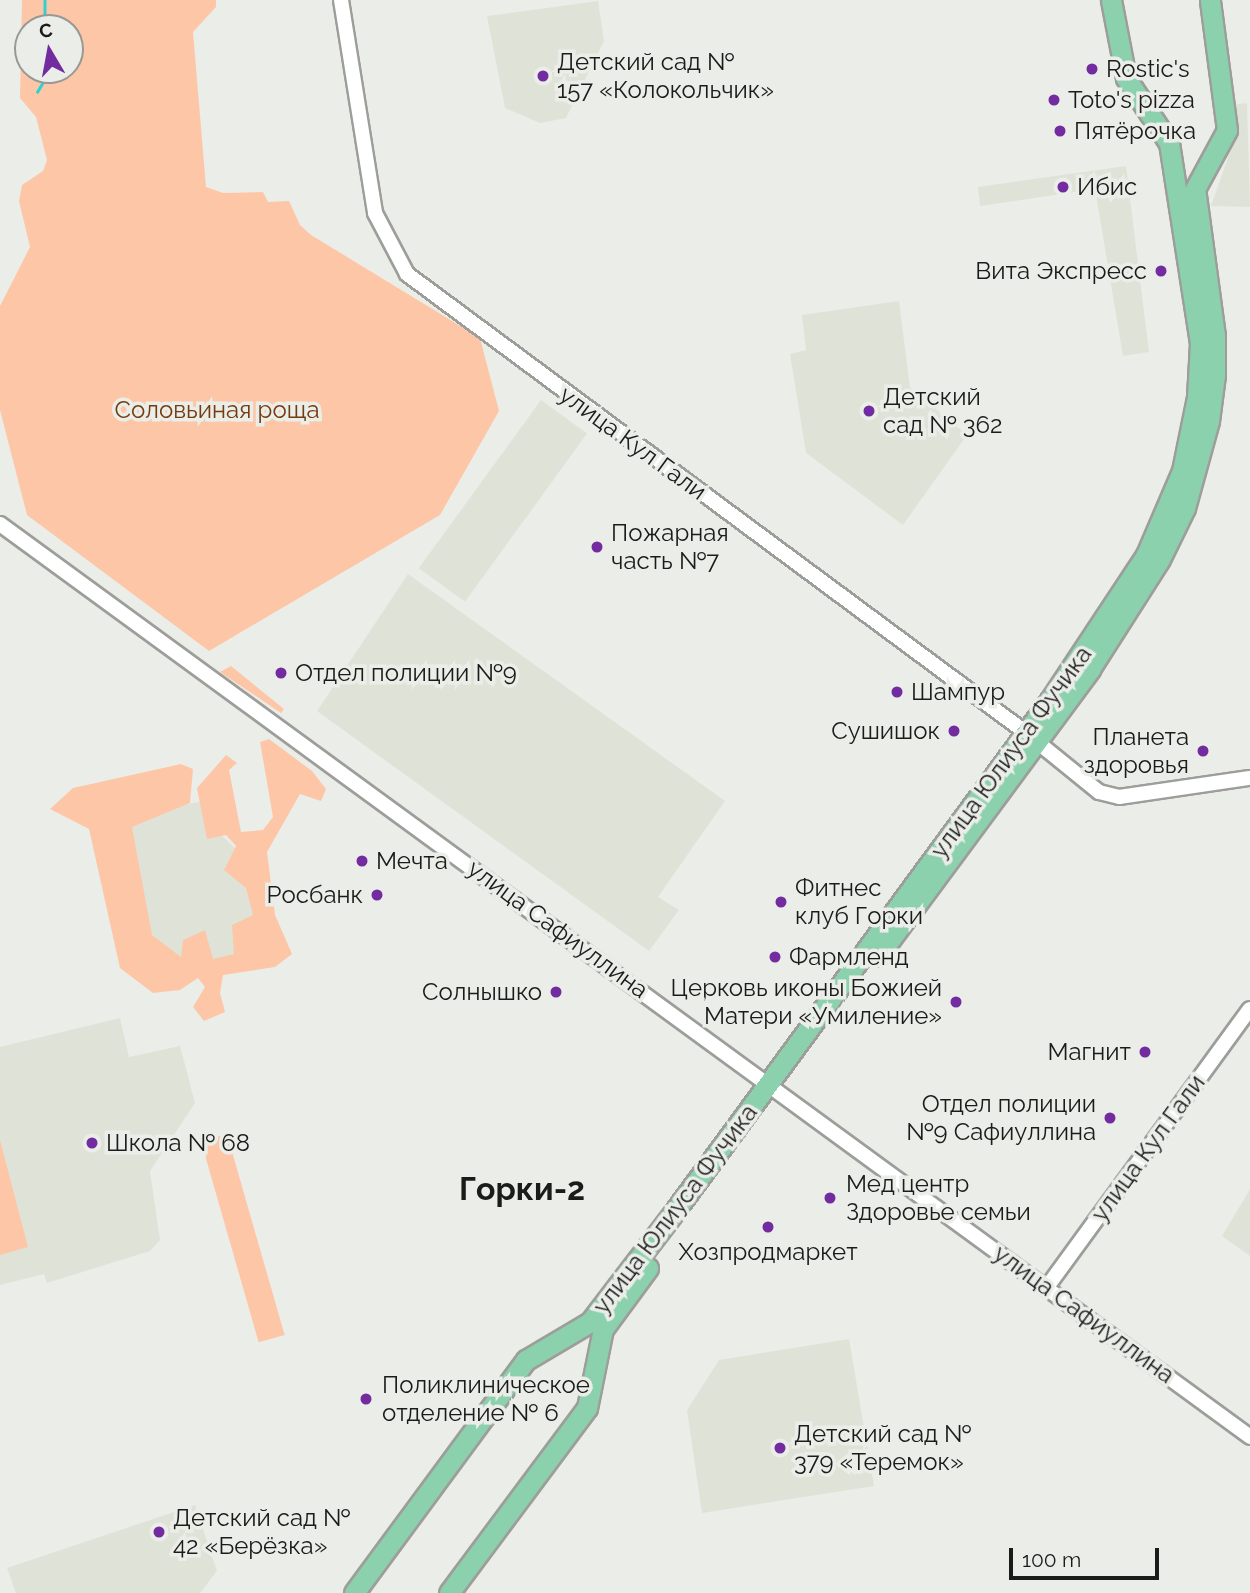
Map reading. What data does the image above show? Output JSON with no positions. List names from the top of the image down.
{
  "streets": {
    "main road": ["улица Юлиуса Фучика"],
    "street": ["улица Кул Гали", "улица Сафиуллина"]
  },
  "crossings": [
    ["улица Кул Гали", "улица Юлиуса Фучика"],
    ["улица Кул Гали", "улица Сафиуллина"],
    ["улица Юлиуса Фучика", "улица Сафиуллина"]
  ],
  "districts": ["Горки-2"],
  "parks": ["Соловьиная роща"],
  "places": [
    "Rostic's",
    "Детский сад № 157 «Колокольчик»",
    "Toto's pizza",
    "Пятёрочка",
    "Ибис",
    "Вита Экспресс",
    "Детский сад № 362",
    "Пожарная часть №7",
    "Отдел полиции №9",
    "Шампур",
    "Сушишок",
    "Планета здоровья",
    "Мечта",
    "Росбанк",
    "Фитнес клуб Горки",
    "Фармленд",
    "Солнышко",
    "Церковь иконы Божией Матери «Умиление»",
    "Магнит",
    "Отдел полиции №9 Сафиуллина",
    "Школа № 68",
    "Мед центр Здоровье семьи",
    "Хозпродмаркет",
    "Поликлиническое отделение № 6",
    "Детский сад № 379 «Теремок»",
    "Детский сад № 42 «Берёзка»"
  ],
  "scale_bar": "100 m",
  "north": "top"
}
